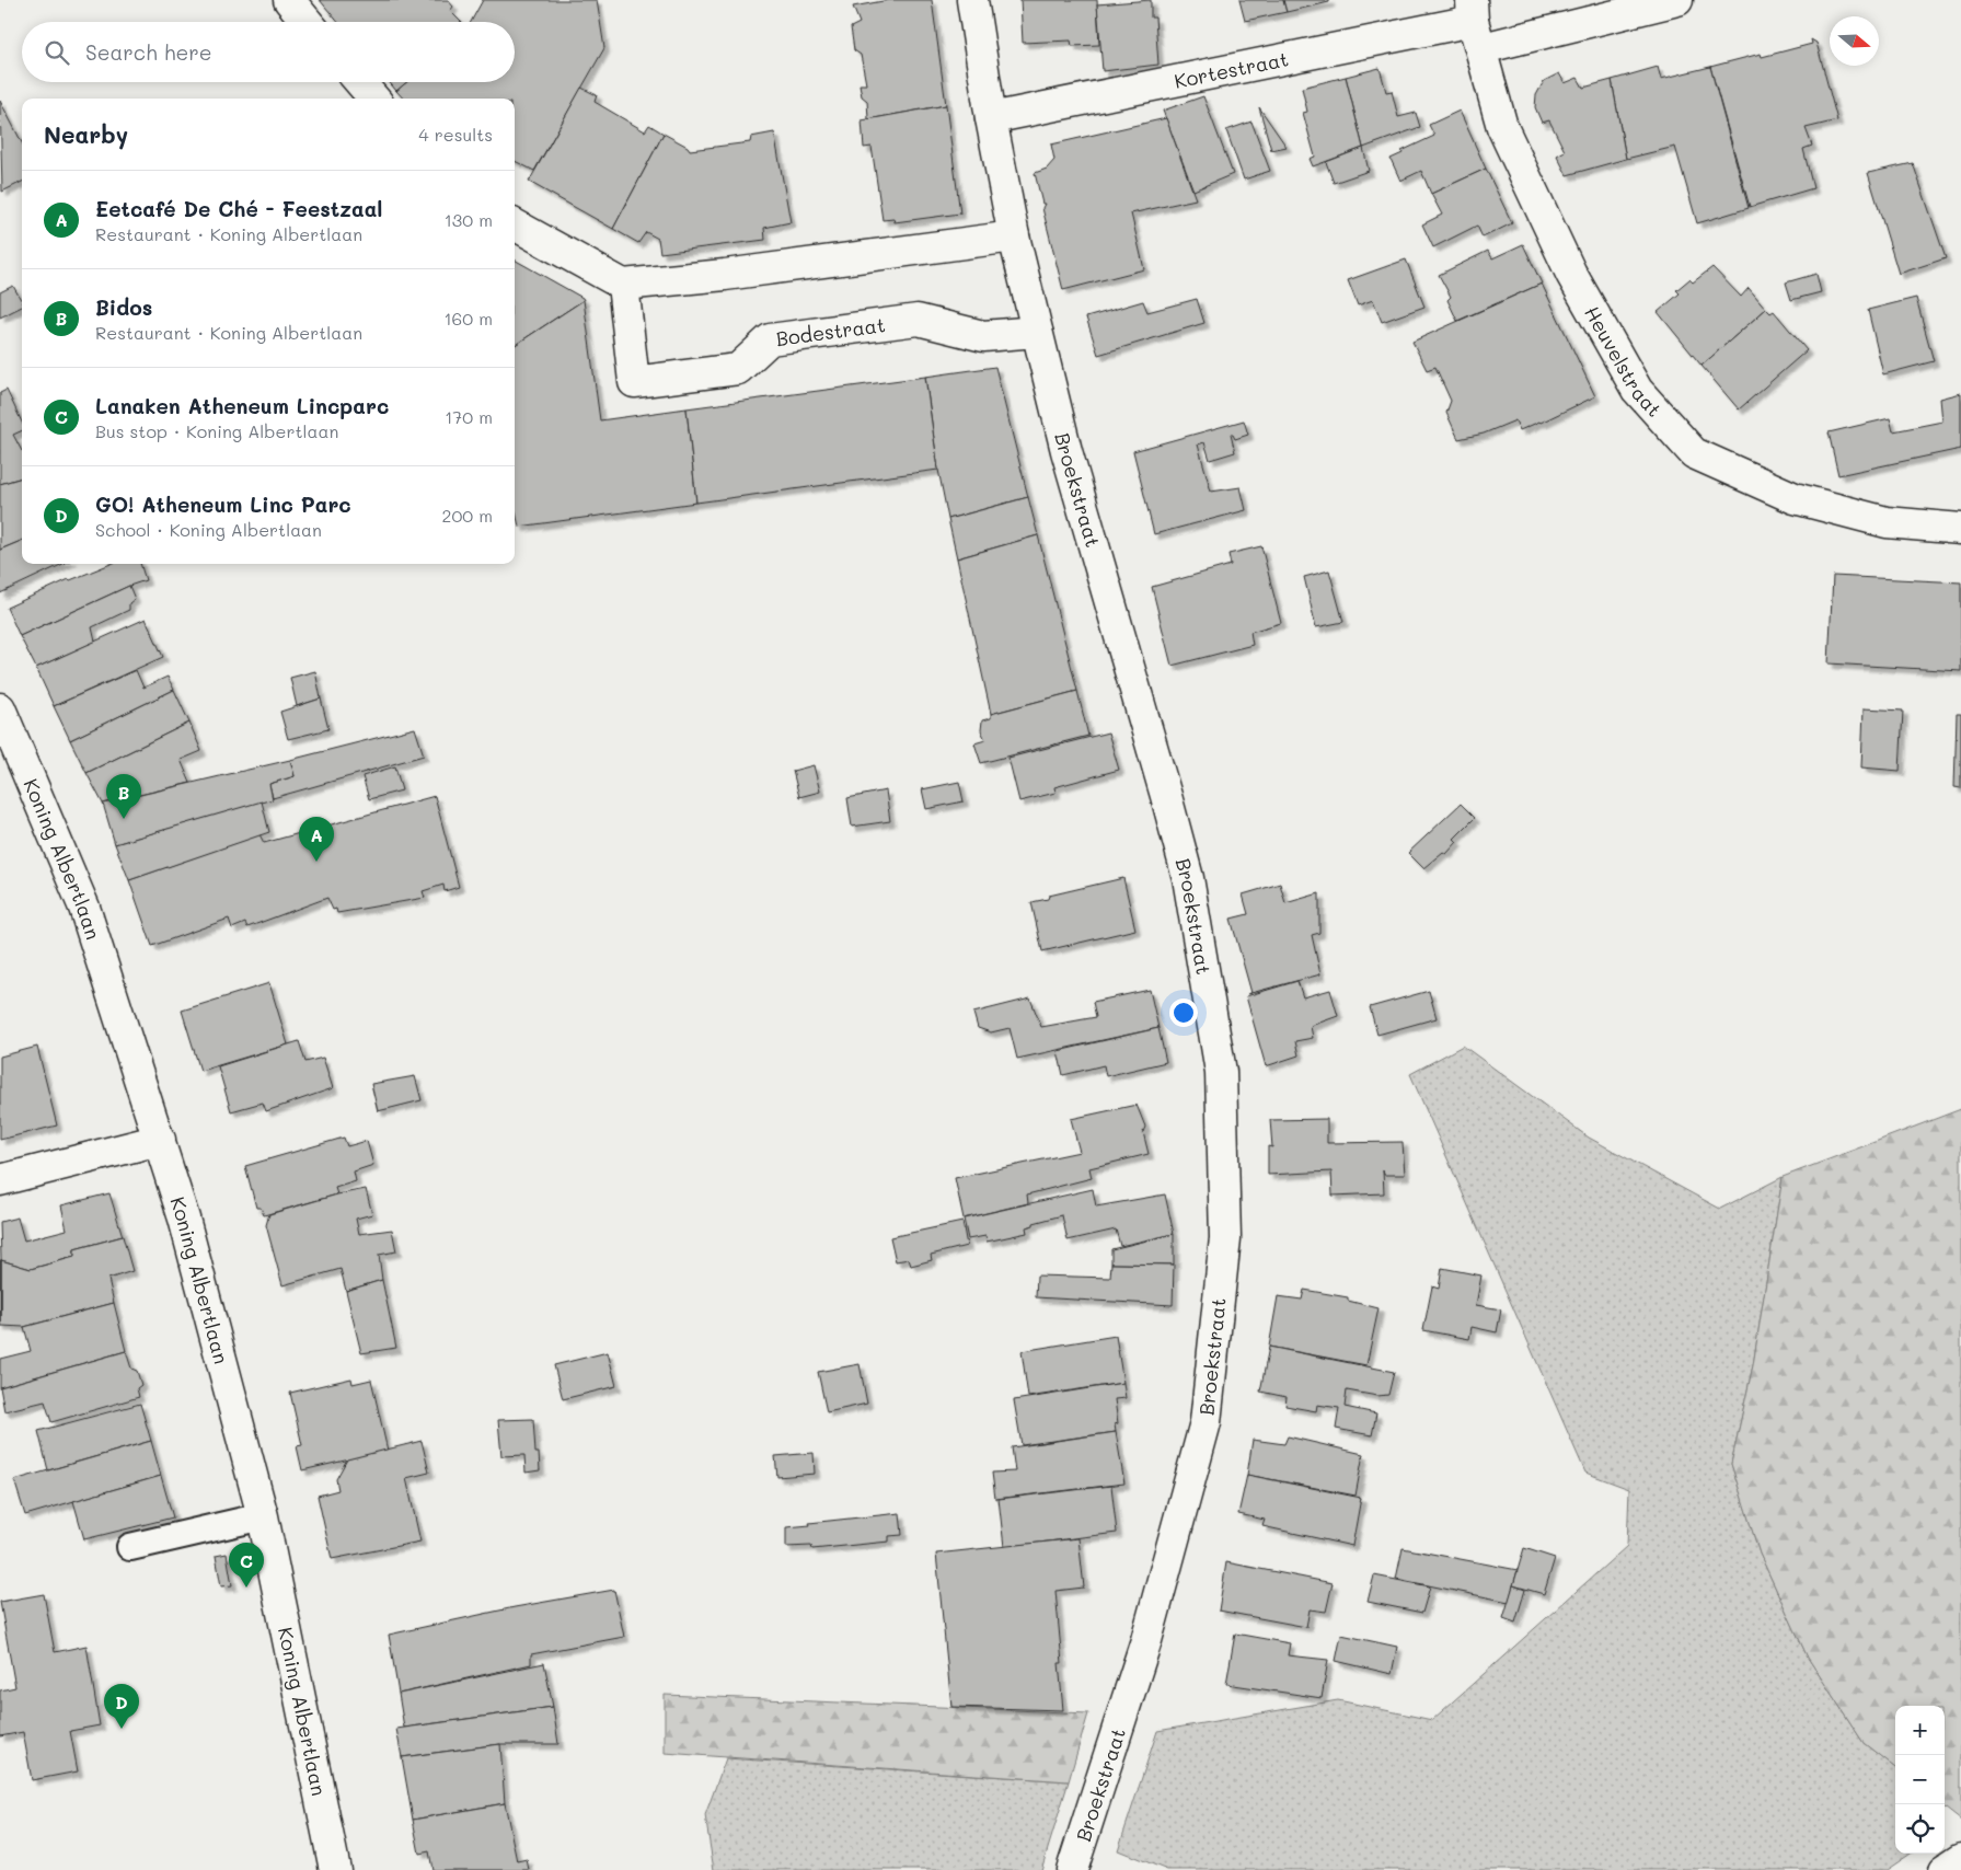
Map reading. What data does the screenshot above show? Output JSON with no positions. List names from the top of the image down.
{
  "streets": {
    "street": [
      "Kortestraat",
      "Bodestraat",
      "Heuvelstraat",
      "Broekstraat",
      "Koning Albertlaan"
    ]
  },
  "crossings": [
    ["Kortestraat", "Heuvelstraat"],
    ["Kortestraat", "Broekstraat"],
    ["Bodestraat", "Broekstraat"]
  ],
  "north": "right",
  "page": {
    "search": "Search here",
    "heading": ["Nearby", "4 results"],
    "list": [
      {
        "mark": "A",
        "name": "Eetcafé De Ché - Feestzaal",
        "note": "Restaurant · Koning Albertlaan",
        "value": "130 m"
      },
      {
        "mark": "B",
        "name": "Bidos",
        "note": "Restaurant · Koning Albertlaan",
        "value": "160 m"
      },
      {
        "mark": "C",
        "name": "Lanaken Atheneum Lincparc",
        "note": "Bus stop · Koning Albertlaan",
        "value": "170 m"
      },
      {
        "mark": "D",
        "name": "GO! Atheneum Linc Parc",
        "note": "School · Koning Albertlaan",
        "value": "200 m"
      }
    ],
    "pins": [
      "B",
      "A",
      "C",
      "D"
    ],
    "map_buttons": ["+", "−"]
  }
}
